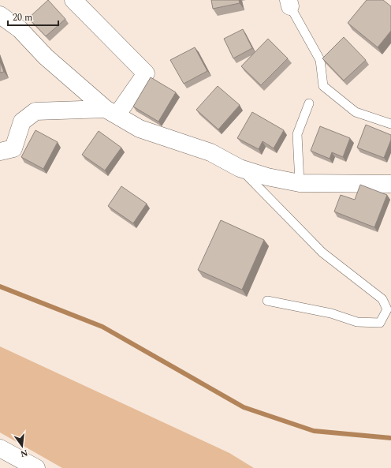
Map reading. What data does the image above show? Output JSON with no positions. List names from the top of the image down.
{
  "scale_bar": "20 m",
  "north": "bottom"
}
